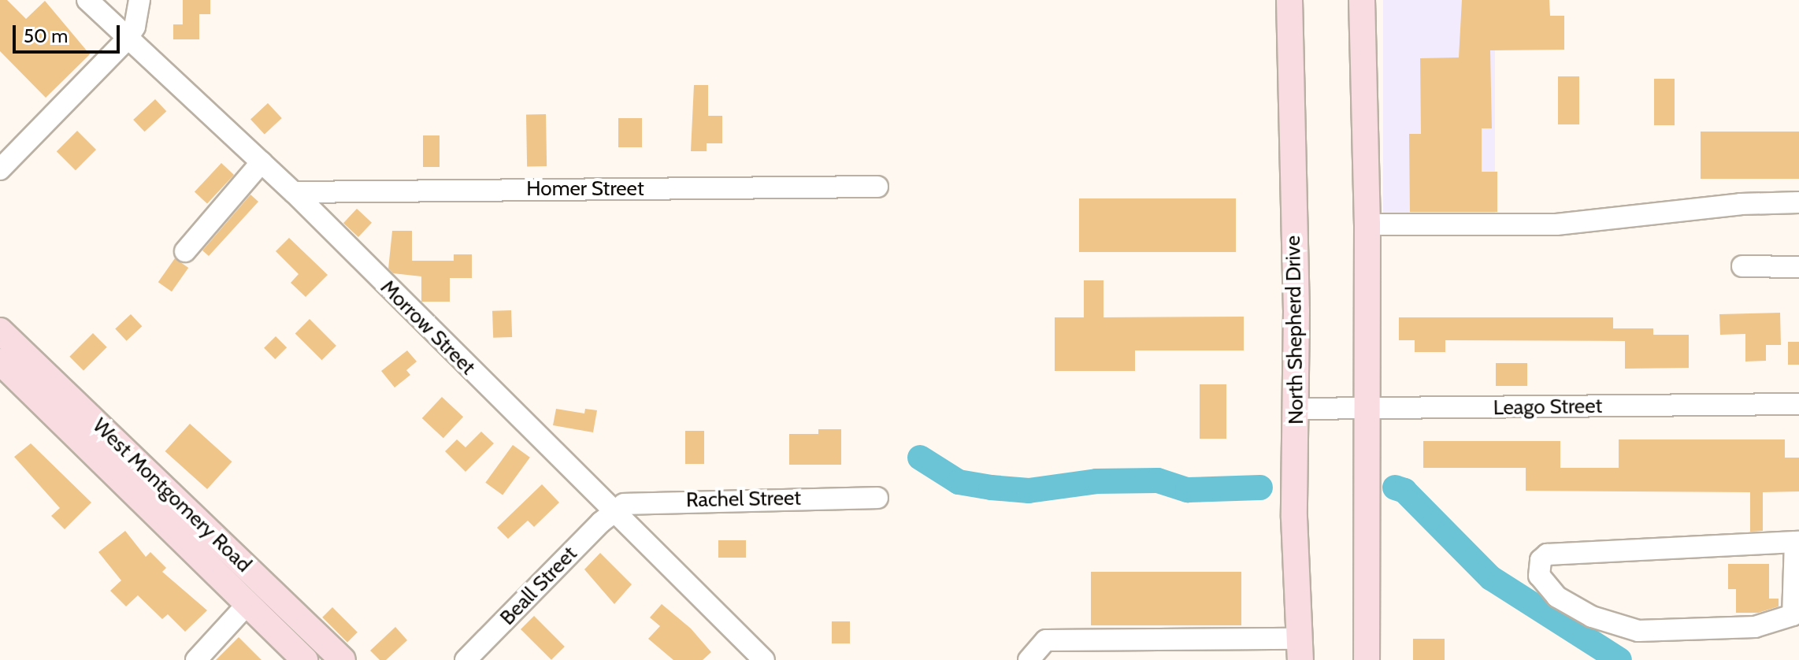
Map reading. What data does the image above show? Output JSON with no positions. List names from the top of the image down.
{
  "streets": {
    "main road": ["North Shepherd Drive", "West Montgomery Road"],
    "street": [
      "Homer Street",
      "Morrow Street",
      "Leago Street",
      "Rachel Street",
      "Beall Street"
    ]
  },
  "crossings": [
    ["Homer Street", "Morrow Street"],
    ["Morrow Street", "Rachel Street"],
    ["Morrow Street", "Beall Street"],
    ["North Shepherd Drive", "Leago Street"],
    ["Rachel Street", "Beall Street"]
  ],
  "scale_bar": "50 m"
}
